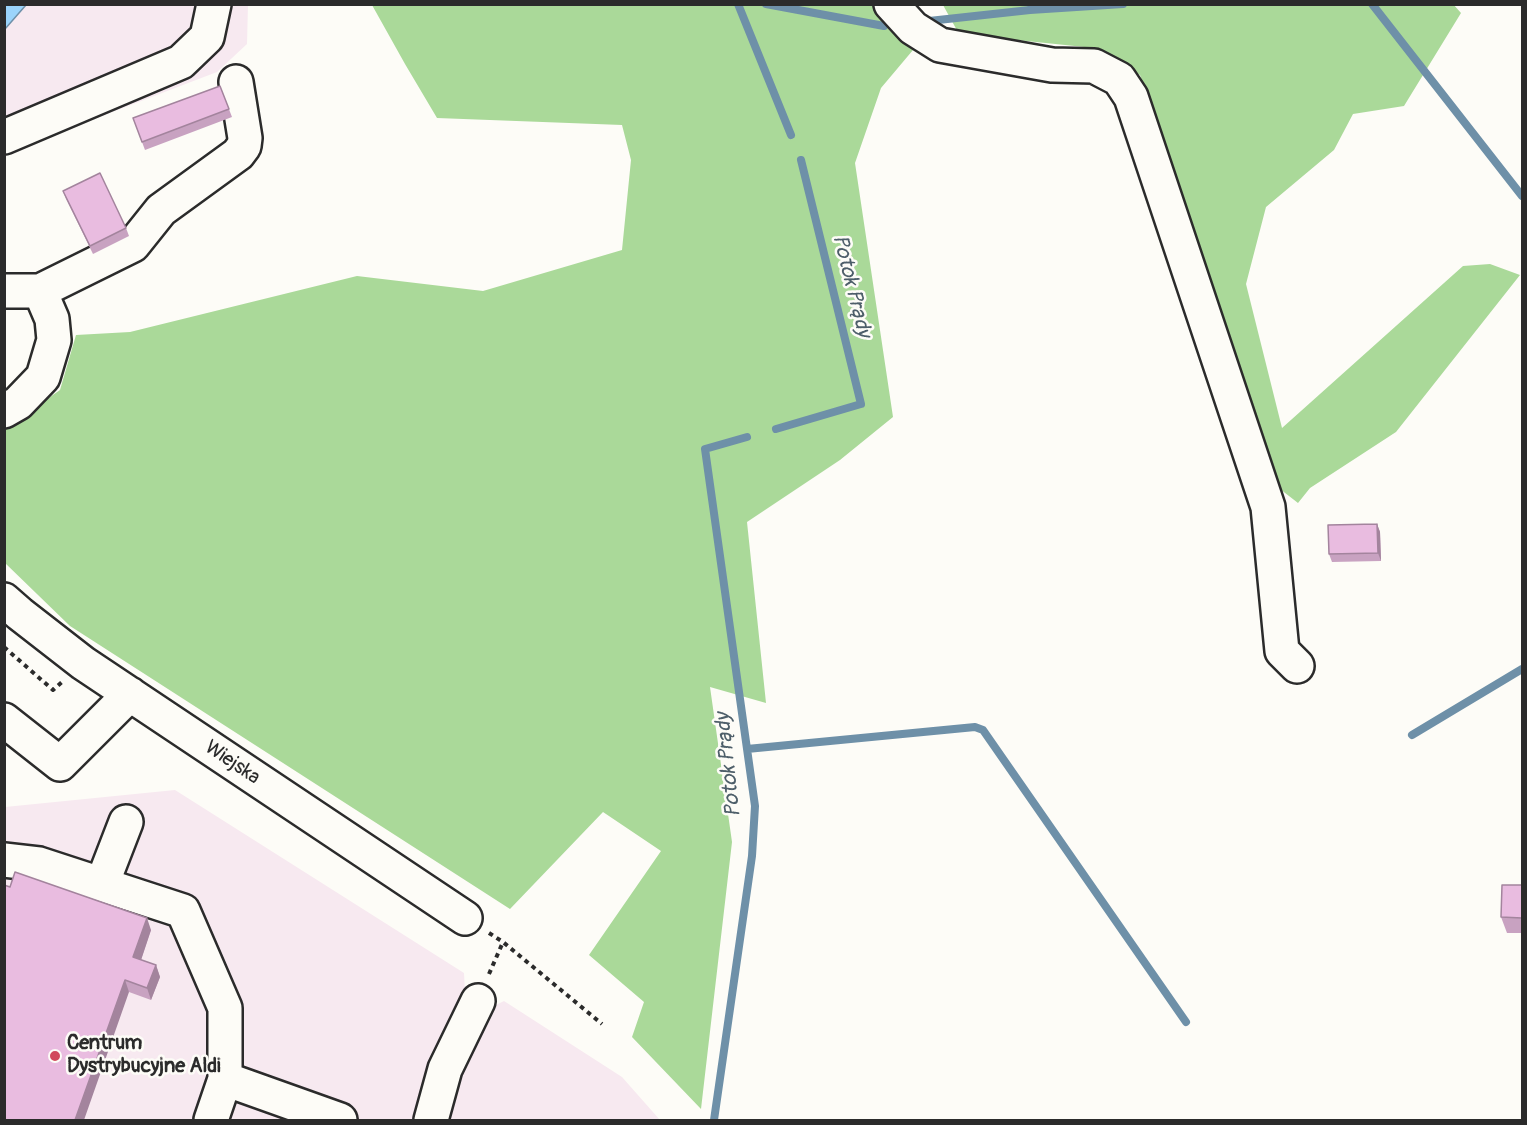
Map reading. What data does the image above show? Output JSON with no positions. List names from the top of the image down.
{
  "streets": {
    "street": ["Wiejska"]
  },
  "water": ["Potok Prądy"],
  "places": ["Centrum Dystrybucyjne Aldi"]
}
